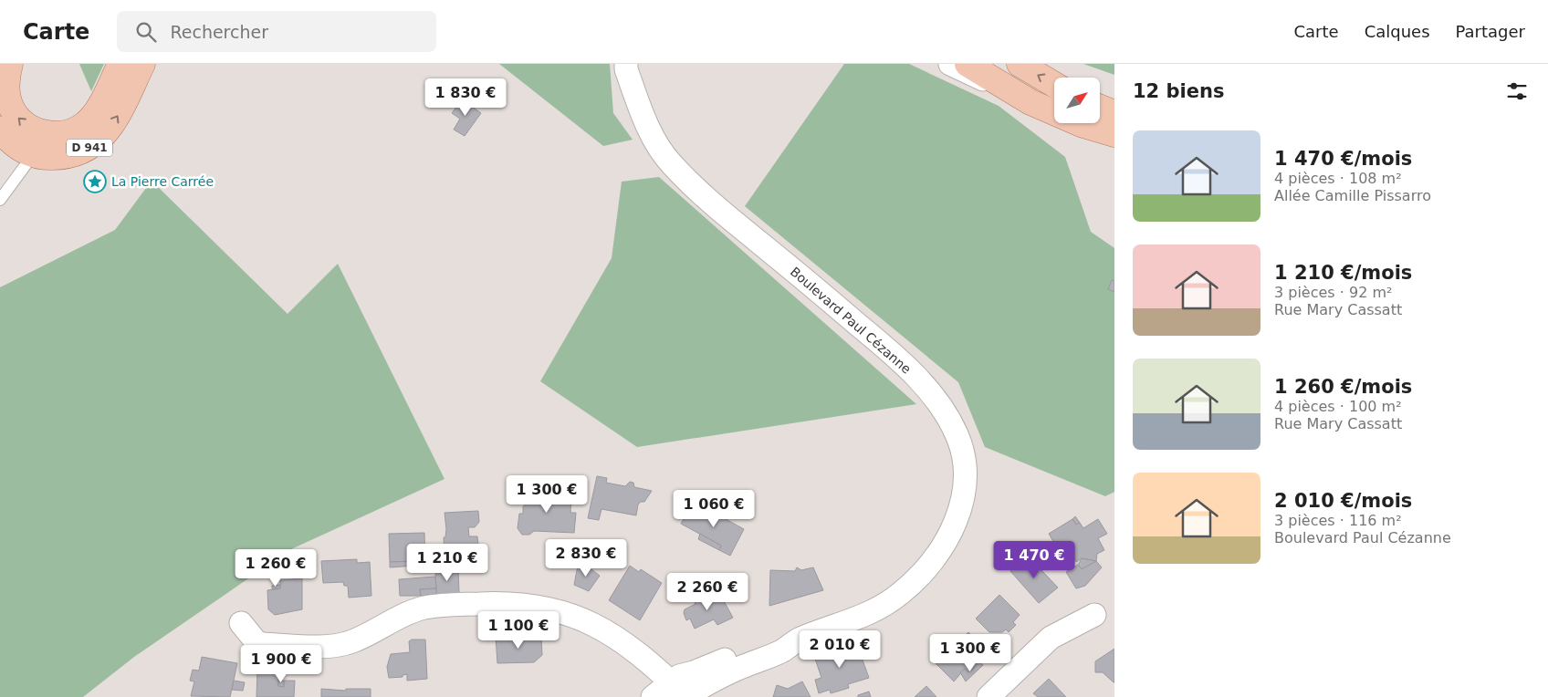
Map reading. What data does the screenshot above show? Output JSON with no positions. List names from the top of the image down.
{
  "streets": {
    "main road": ["D 941"],
    "street": ["Boulevard Paul Cézanne"]
  },
  "places": {
    "place": ["La Pierre Carrée"]
  },
  "north": "top right",
  "page": {
    "header": "Carte",
    "search": "Rechercher",
    "nav": ["Carte", "Calques", "Partager"],
    "heading": "12 biens",
    "price": [
      "1 830 €",
      "1 300 €",
      "1 060 €",
      "2 830 €",
      "1 470 €",
      "1 210 €",
      "1 260 €",
      "2 260 €",
      "1 100 €",
      "2 010 €",
      "1 300 €",
      "1 900 €"
    ],
    "list": [
      {
        "name": "1 470 €/mois",
        "note": "4 pièces · 108 m² · Allée Camille Pissarro"
      },
      {
        "name": "1 210 €/mois",
        "note": "3 pièces · 92 m² · Rue Mary Cassatt"
      },
      {
        "name": "1 260 €/mois",
        "note": "4 pièces · 100 m² · Rue Mary Cassatt"
      },
      {
        "name": "2 010 €/mois",
        "note": "3 pièces · 116 m² · Boulevard Paul Cézanne"
      }
    ]
  }
}
